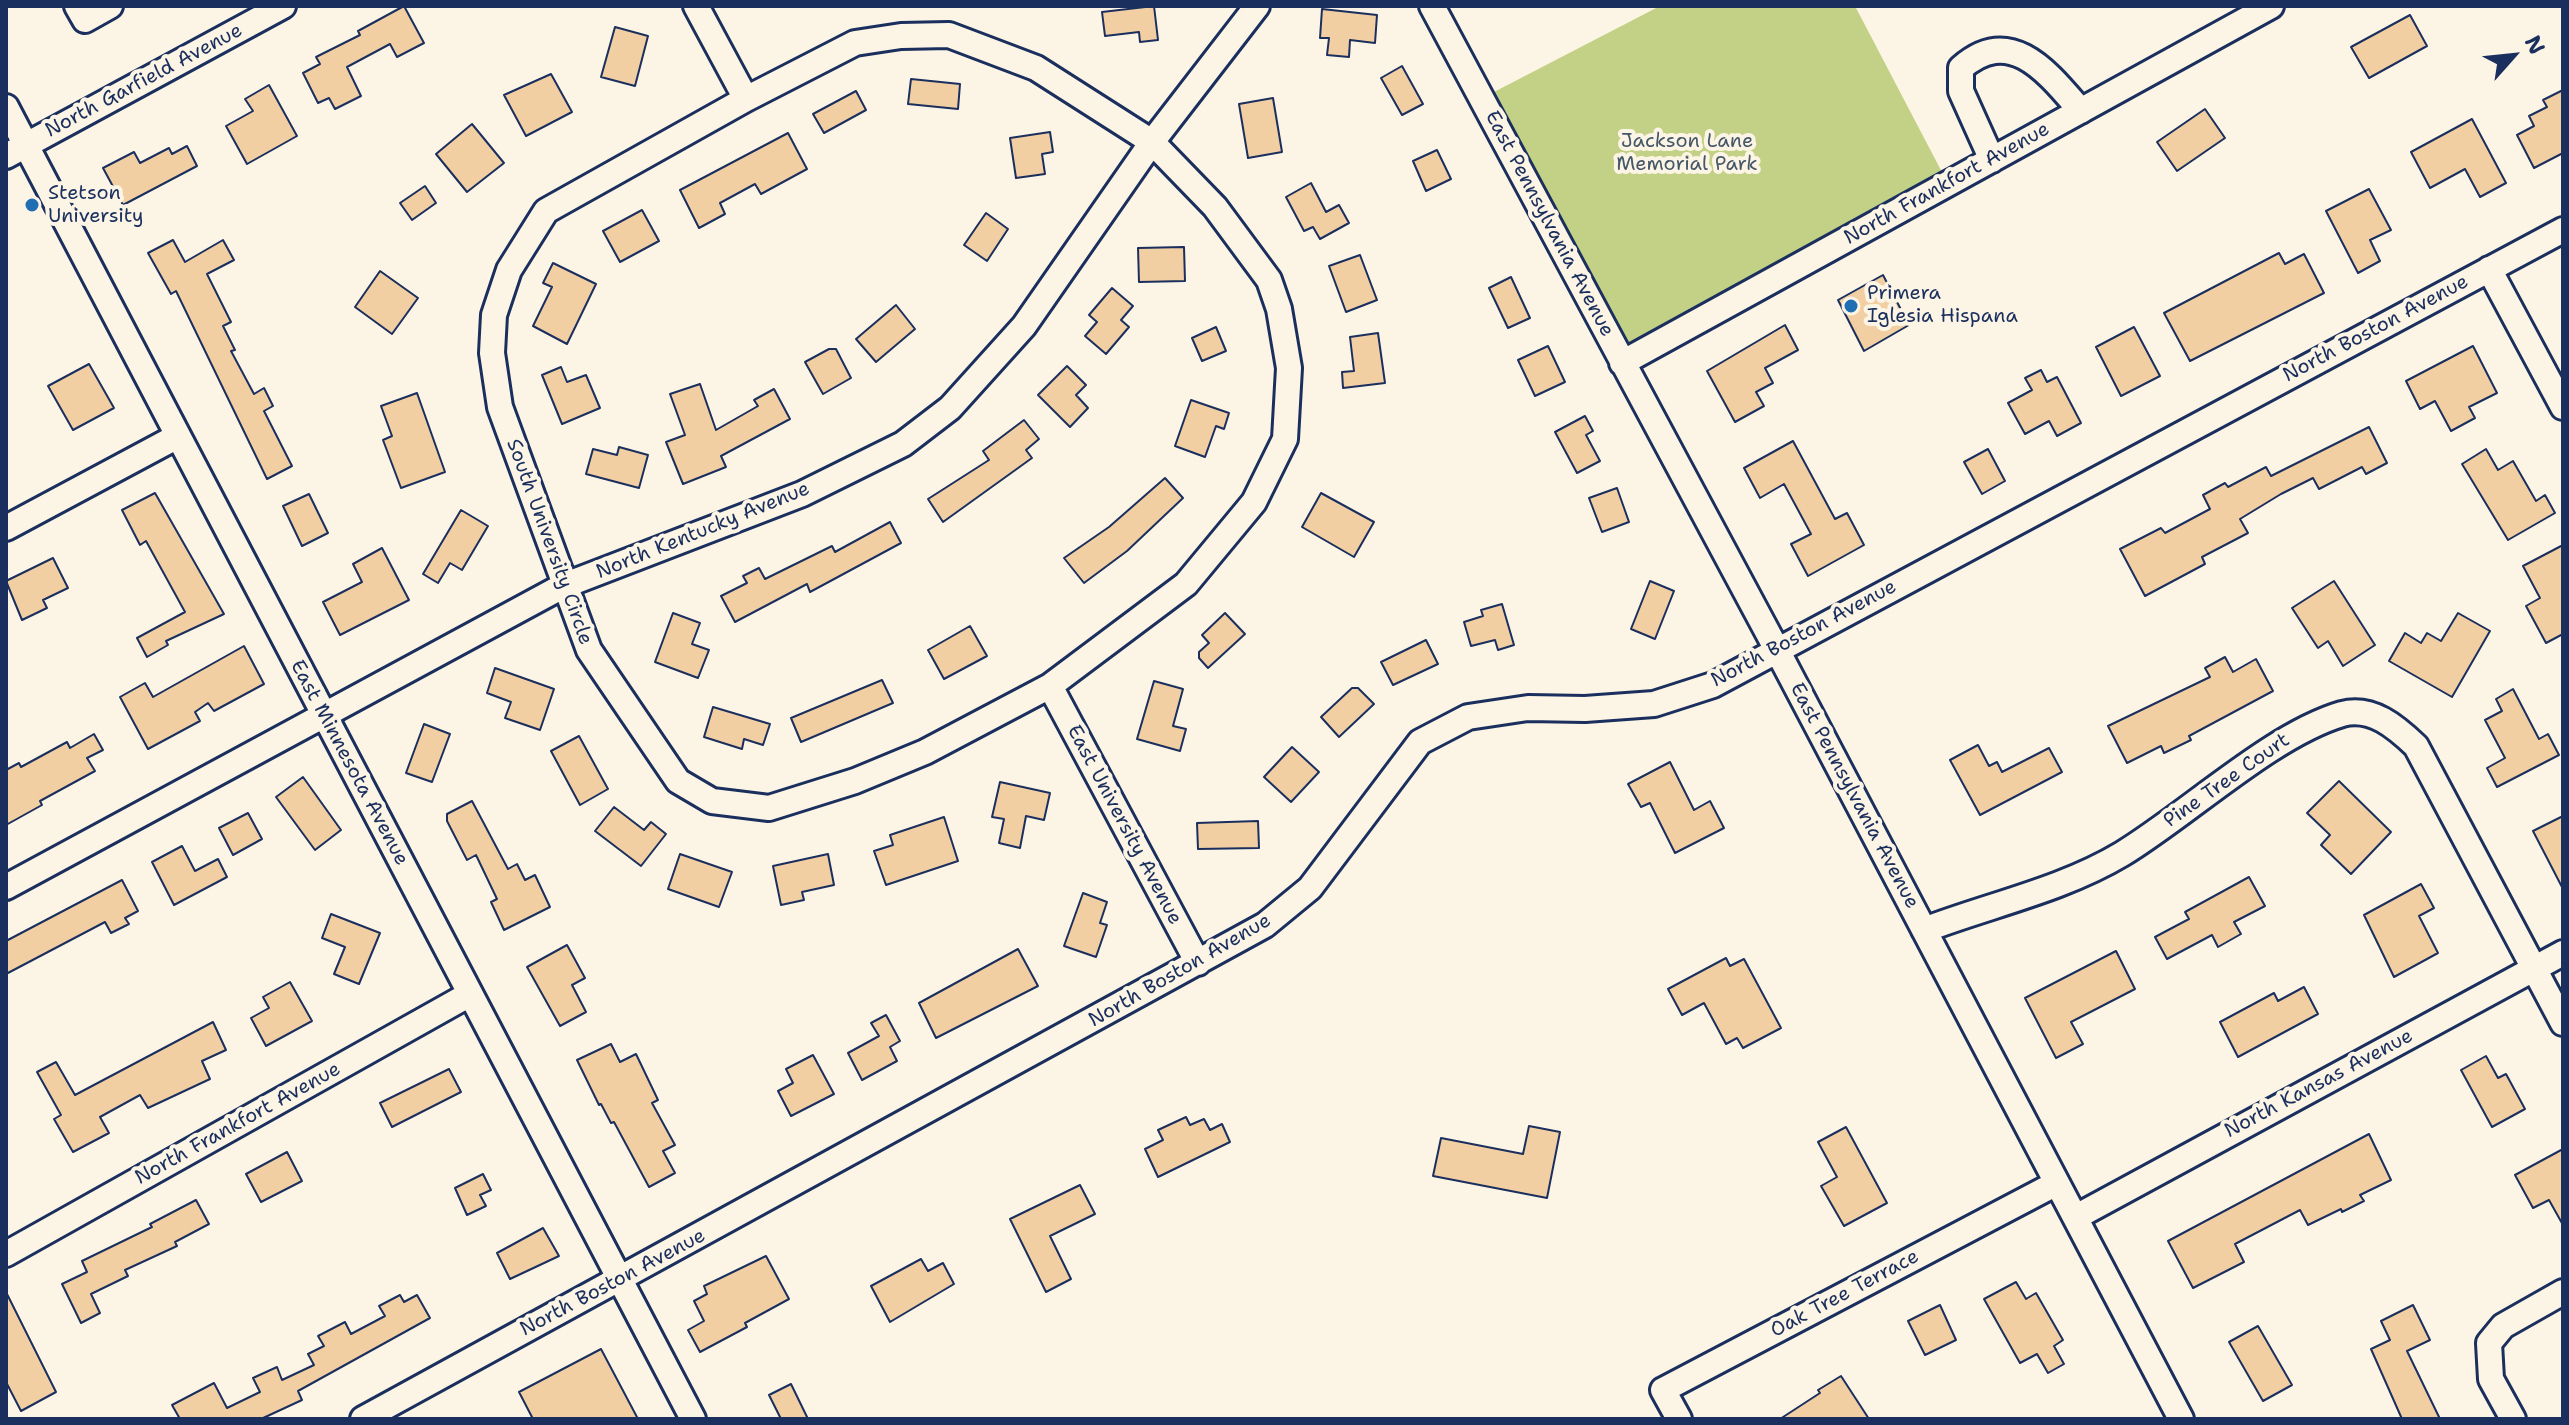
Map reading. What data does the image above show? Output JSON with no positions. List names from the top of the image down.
{
  "streets": {
    "street": [
      "North Garfield Avenue",
      "North Frankfort Avenue",
      "East Pennsylvania Avenue",
      "North Boston Avenue",
      "North Kentucky Avenue",
      "South University Circle",
      "East Minnesota Avenue",
      "Pine Tree Court",
      "East University Avenue",
      "North Kansas Avenue",
      "Oak Tree Terrace"
    ]
  },
  "crossings": [
    ["North Garfield Avenue", "East Minnesota Avenue"],
    ["North Frankfort Avenue", "East Pennsylvania Avenue"],
    ["North Frankfort Avenue", "East Minnesota Avenue"],
    ["East Pennsylvania Avenue", "North Boston Avenue"],
    ["East Pennsylvania Avenue", "Pine Tree Court"],
    ["East Pennsylvania Avenue", "North Kansas Avenue"],
    ["East Pennsylvania Avenue", "Oak Tree Terrace"],
    ["North Boston Avenue", "East Minnesota Avenue"],
    ["North Boston Avenue", "East University Avenue"],
    ["North Kentucky Avenue", "South University Circle"],
    ["North Kentucky Avenue", "East Minnesota Avenue"],
    ["South University Circle", "East University Avenue"],
    ["Pine Tree Court", "North Kansas Avenue"]
  ],
  "parks": ["Jackson Lane Memorial Park"],
  "places": ["Stetson University", "Primera Iglesia Hispana"],
  "north": "top right"
}
